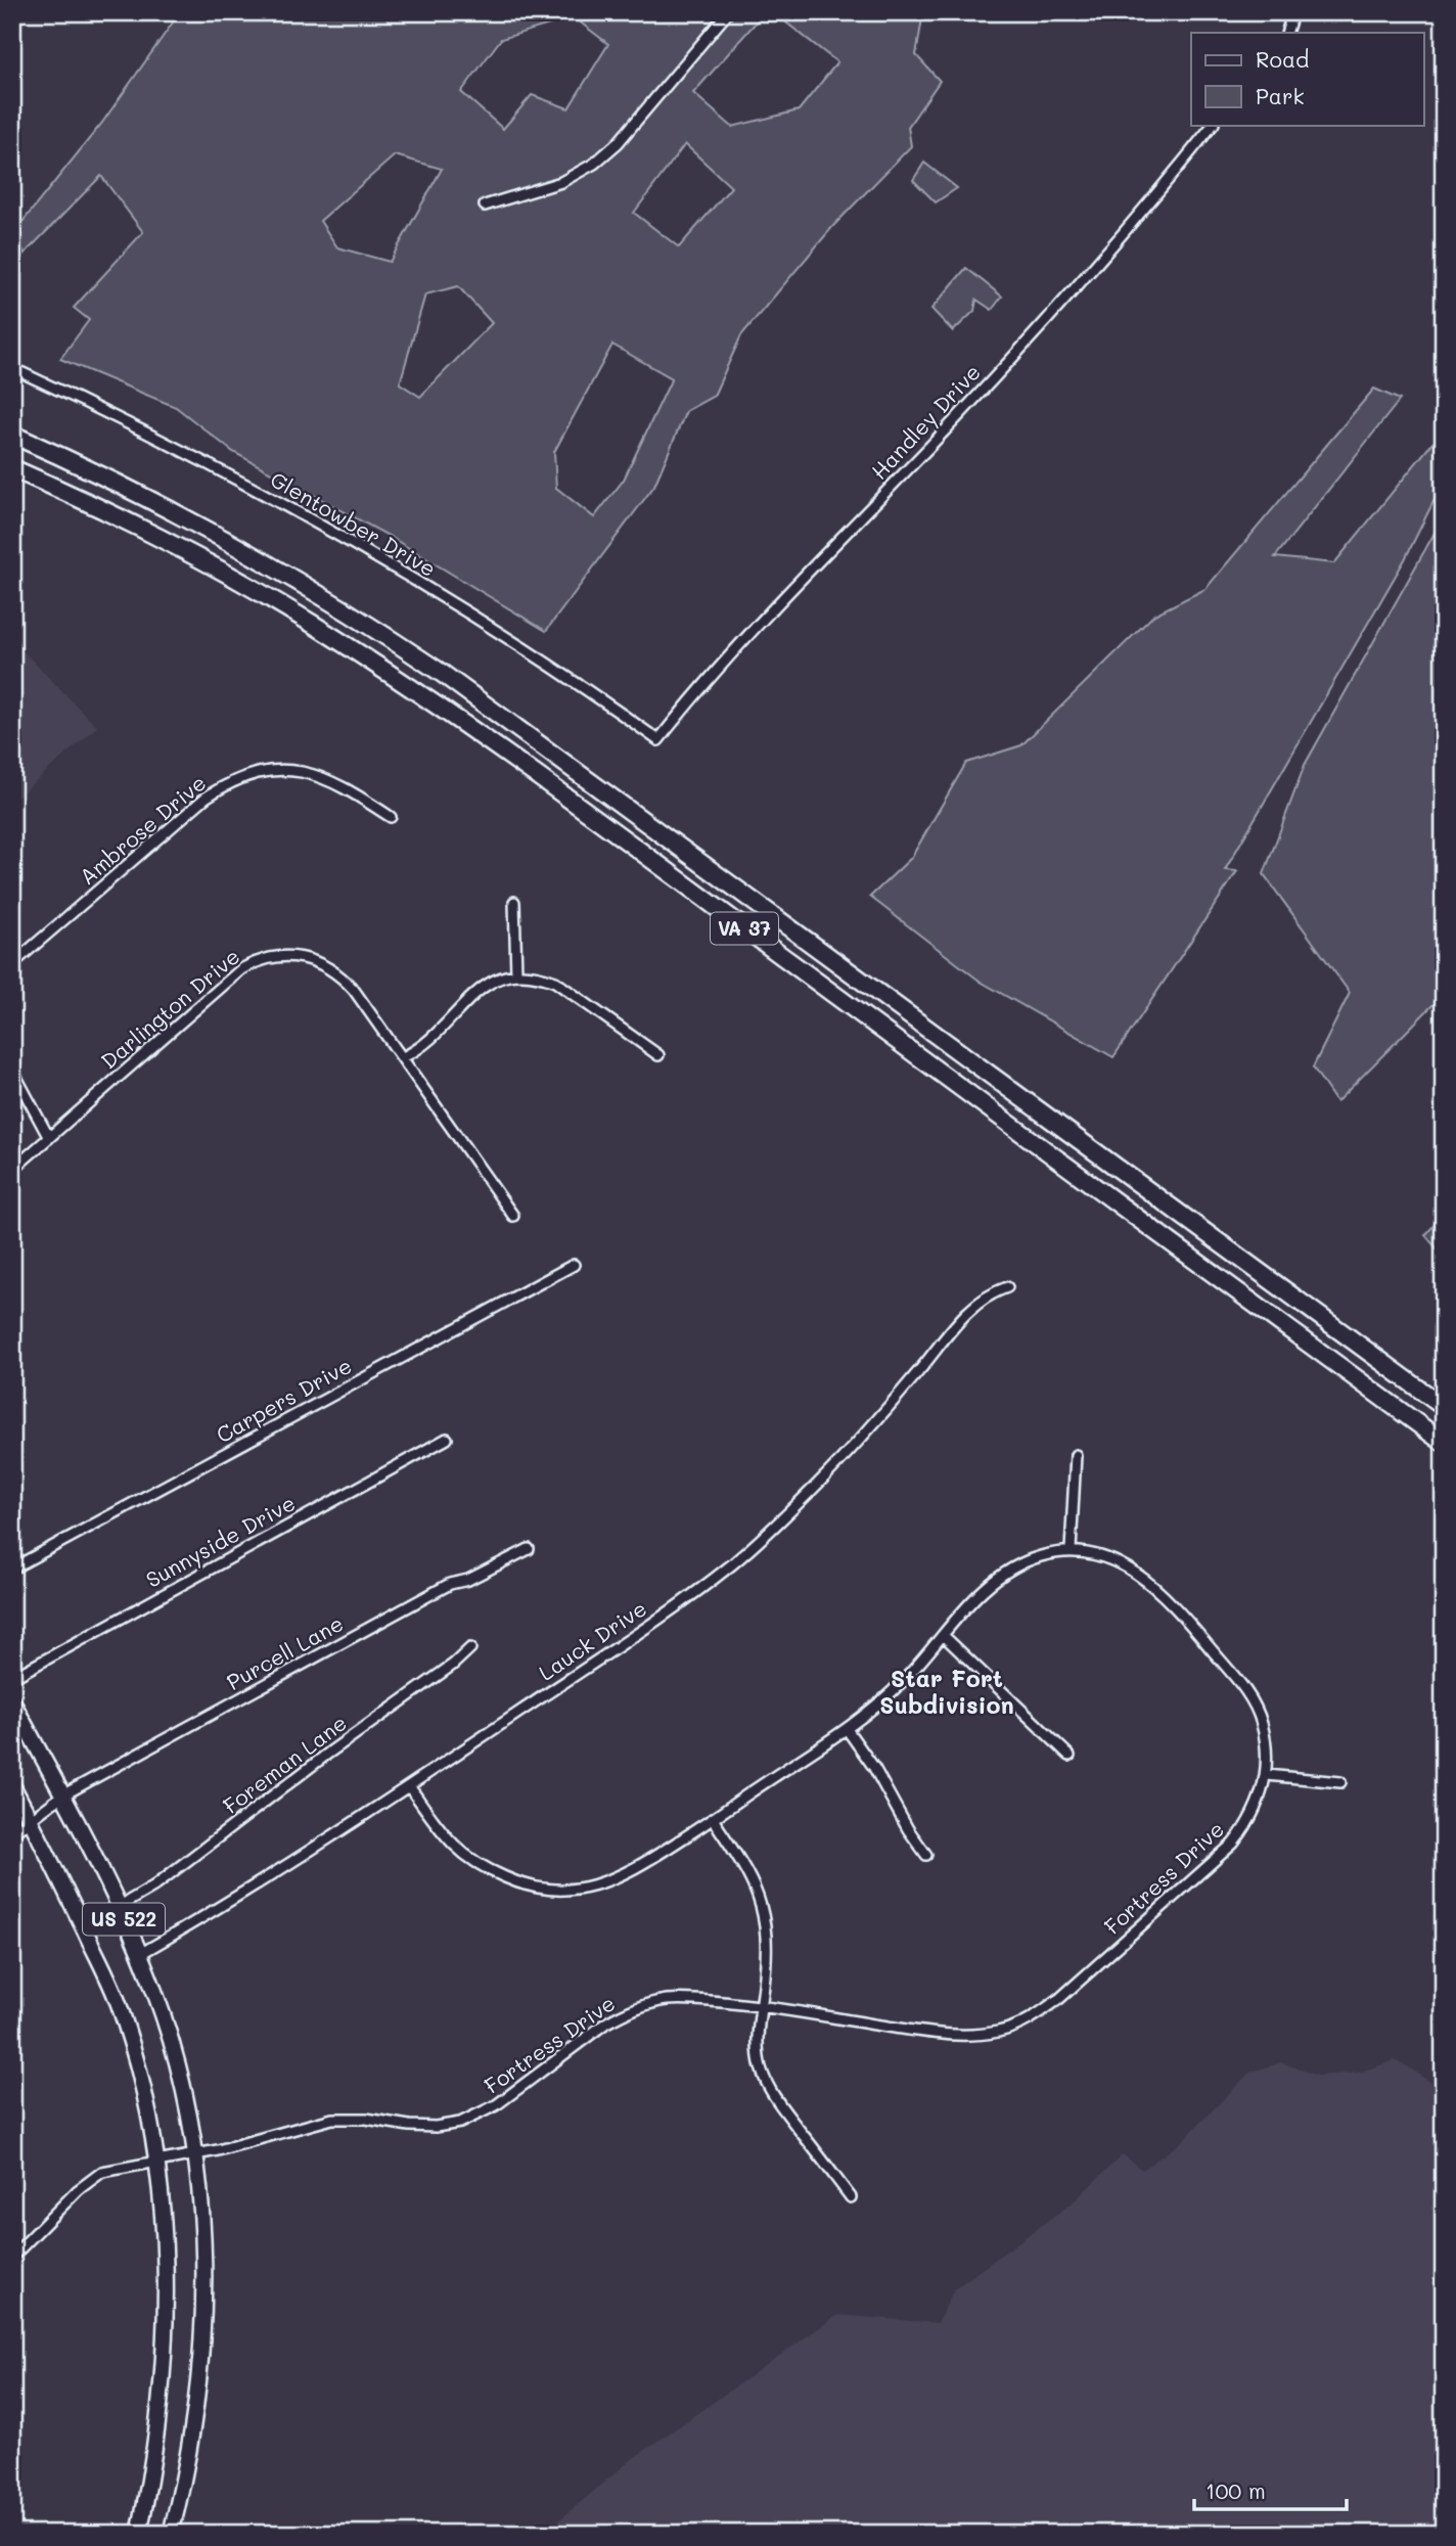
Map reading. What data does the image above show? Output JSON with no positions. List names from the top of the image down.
{
  "streets": {
    "highway": ["VA 37"],
    "main road": ["US 522"],
    "street": [
      "Handley Drive",
      "Glentowber Drive",
      "Ambrose Drive",
      "Darlington Drive",
      "Carpers Drive",
      "Sunnyside Drive",
      "Lauck Drive",
      "Purcell Lane",
      "Foreman Lane",
      "Fortress Drive"
    ]
  },
  "crossings": [
    ["Handley Drive", "Glentowber Drive"],
    ["Lauck Drive", "Fortress Drive"],
    ["Lauck Drive", "US 522"],
    ["Purcell Lane", "US 522"],
    ["Foreman Lane", "US 522"],
    ["Fortress Drive", "US 522"]
  ],
  "districts": ["Star Fort Subdivision"],
  "legend": ["Road", "Park"],
  "scale_bar": "100 m"
}
